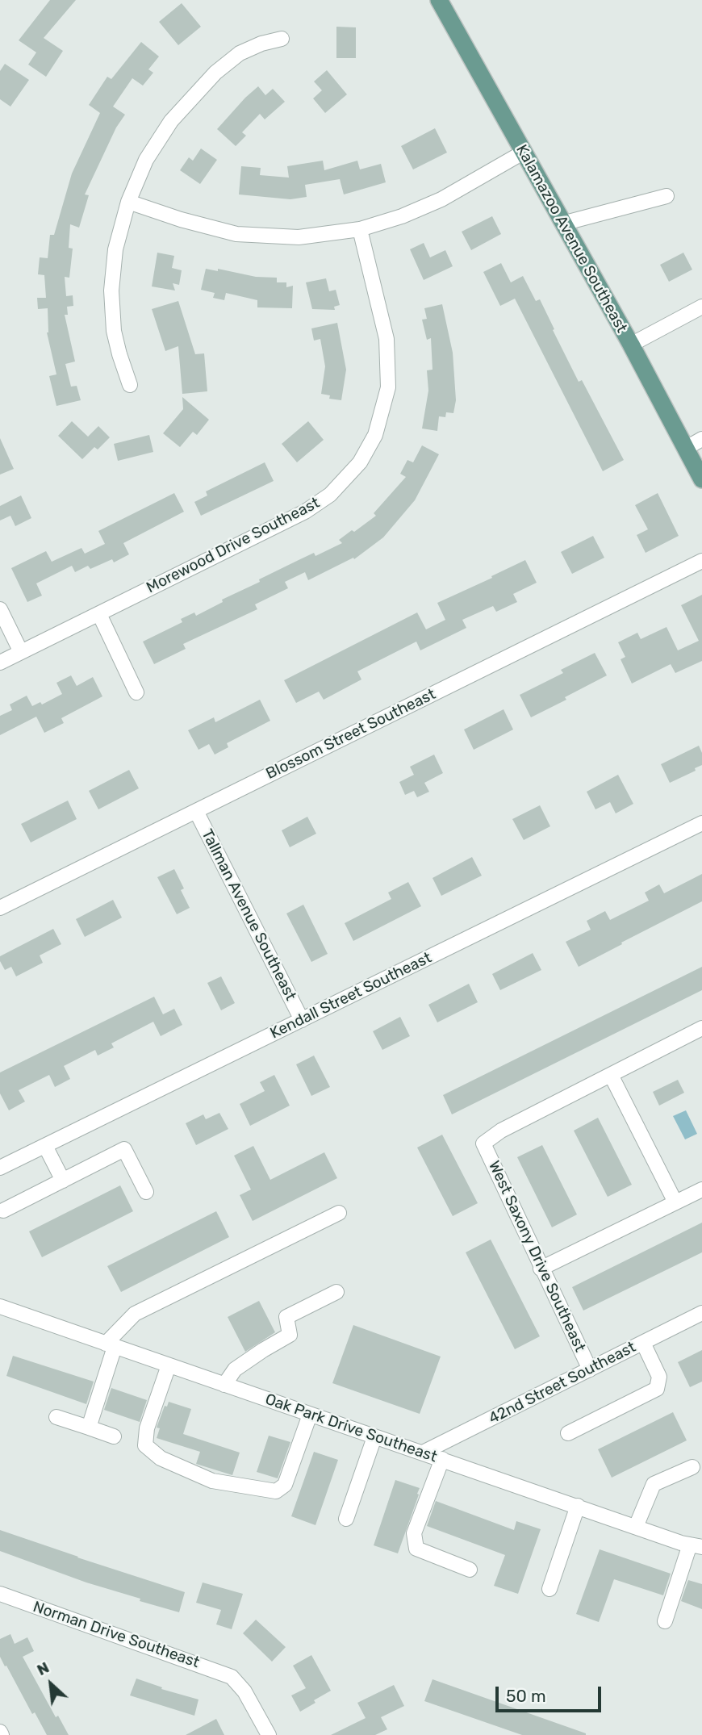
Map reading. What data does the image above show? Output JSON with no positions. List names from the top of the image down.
{
  "streets": {
    "main road": ["Kalamazoo Avenue Southeast"],
    "street": [
      "Morewood Drive Southeast",
      "Blossom Street Southeast",
      "Tallman Avenue Southeast",
      "Kendall Street Southeast",
      "West Saxony Drive Southeast",
      "42nd Street Southeast",
      "Oak Park Drive Southeast",
      "Norman Drive Southeast"
    ]
  },
  "crossings": [
    ["Blossom Street Southeast", "Tallman Avenue Southeast"],
    ["Tallman Avenue Southeast", "Kendall Street Southeast"],
    ["West Saxony Drive Southeast", "42nd Street Southeast"],
    ["42nd Street Southeast", "Oak Park Drive Southeast"]
  ],
  "scale_bar": "50 m",
  "north": "top left"
}
